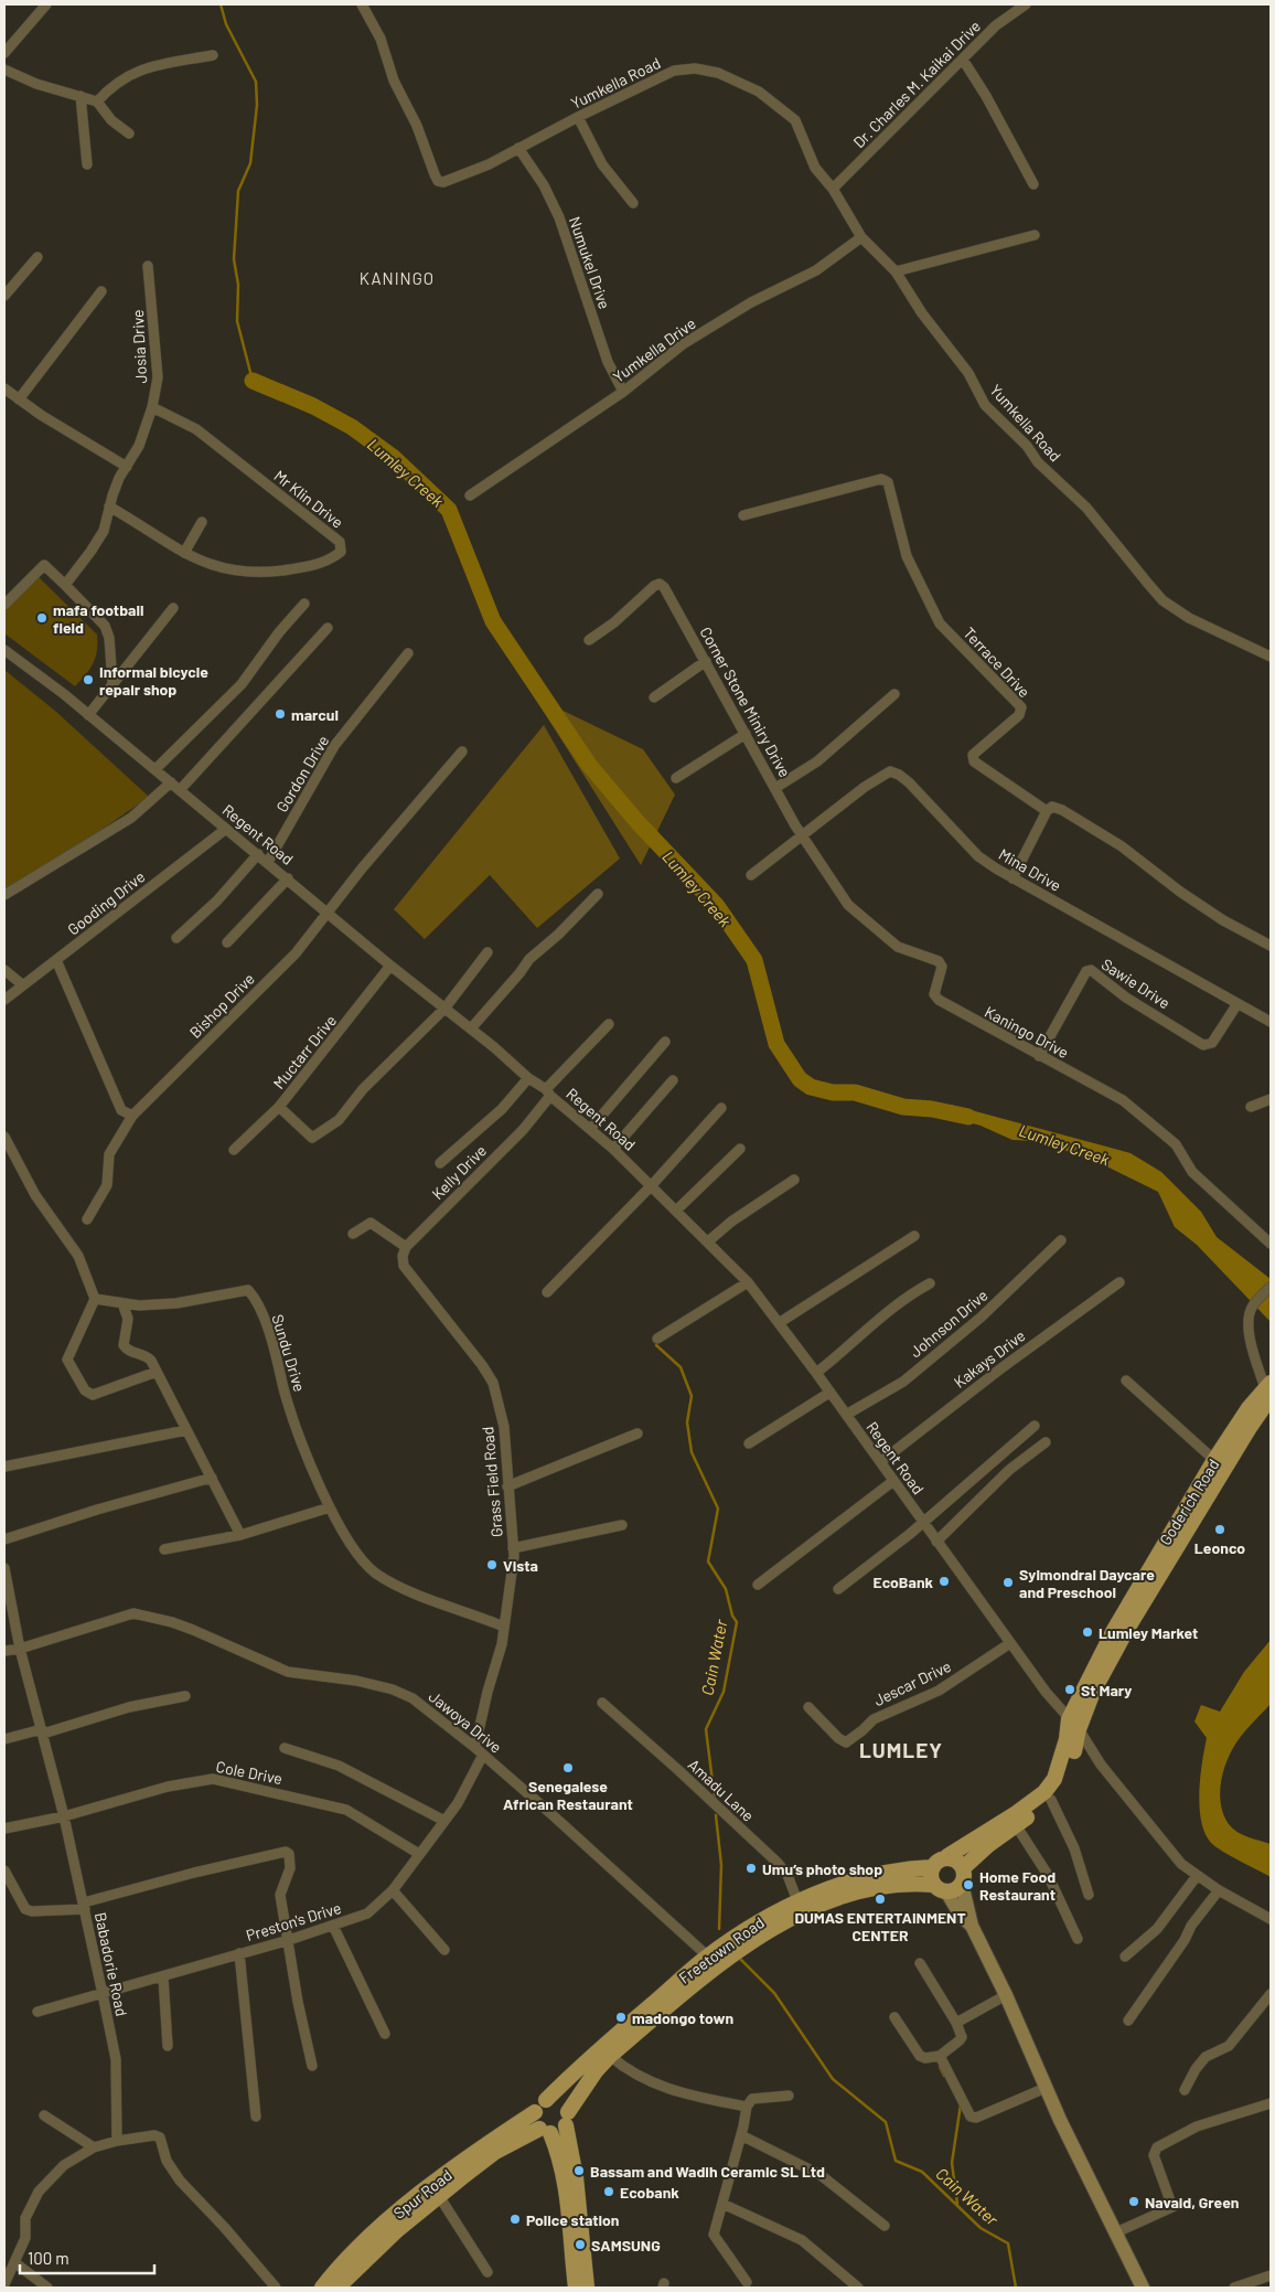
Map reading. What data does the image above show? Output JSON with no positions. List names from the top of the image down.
{
  "streets": {
    "main road": ["Goderich Road", "Freetown Road", "Spur Road"],
    "street": [
      "Yumkella Road",
      "Dr. Charles M. Kaikai Drive",
      "Numukel Drive",
      "Josia Drive",
      "Yumkella Drive",
      "Mr Klin Drive",
      "Terrace Drive",
      "Corner Stone Miniry Drive",
      "Gordon Drive",
      "Regent Road",
      "Mina Drive",
      "Gooding Drive",
      "Sawie Drive",
      "Bishop Drive",
      "Kaningo Drive",
      "Muctarr Drive",
      "Kelly Drive",
      "Johnson Drive",
      "Sundu Drive",
      "Kakays Drive",
      "Grass Field Road",
      "Jescar Drive",
      "Jawoya Drive",
      "Cole Drive",
      "Amadu Lane",
      "Preston's Drive",
      "Babadorie Road"
    ]
  },
  "crossings": [
    ["Yumkella Road", "Dr. Charles M. Kaikai Drive"],
    ["Yumkella Road", "Numukel Drive"],
    ["Yumkella Road", "Yumkella Drive"],
    ["Numukel Drive", "Yumkella Drive"],
    ["Josia Drive", "Mr Klin Drive"],
    ["Corner Stone Miniry Drive", "Mina Drive"],
    ["Corner Stone Miniry Drive", "Kaningo Drive"],
    ["Gordon Drive", "Regent Road"],
    ["Regent Road", "Gooding Drive"],
    ["Regent Road", "Bishop Drive"],
    ["Regent Road", "Muctarr Drive"],
    ["Regent Road", "Kelly Drive"],
    ["Regent Road", "Johnson Drive"],
    ["Regent Road", "Kakays Drive"],
    ["Regent Road", "Goderich Road"],
    ["Regent Road", "Jescar Drive"],
    ["Mina Drive", "Sawie Drive"],
    ["Mina Drive", "Kaningo Drive"],
    ["Sawie Drive", "Kaningo Drive"],
    ["Kelly Drive", "Grass Field Road"],
    ["Sundu Drive", "Grass Field Road"],
    ["Goderich Road", "Freetown Road"],
    ["Jawoya Drive", "Preston's Drive"],
    ["Jawoya Drive", "Freetown Road"],
    ["Jawoya Drive", "Babadorie Road"],
    ["Cole Drive", "Preston's Drive"],
    ["Cole Drive", "Babadorie Road"],
    ["Amadu Lane", "Freetown Road"],
    ["Preston's Drive", "Babadorie Road"],
    ["Freetown Road", "Spur Road"]
  ],
  "districts": ["KANINGO", "LUMLEY"],
  "water": ["Lumley Creek", "Cain Water"],
  "places": [
    "mafa football field",
    "Informal bicycle repair shop",
    "marcul",
    "Leonco",
    "Vista",
    "EcoBank",
    "Sylmondral Daycare and Preschool",
    "Lumley Market",
    "St Mary",
    "Senegalese African Restaurant",
    "Umu’s photo shop",
    "Home Food Restaurant",
    "DUMAS ENTERTAINMENT CENTER",
    "madongo town",
    "Bassam and Wadih Ceramic SL Ltd",
    "Ecobank",
    "Navaid, Green",
    "Police station",
    "SAMSUNG"
  ],
  "scale_bar": "100 m"
}
